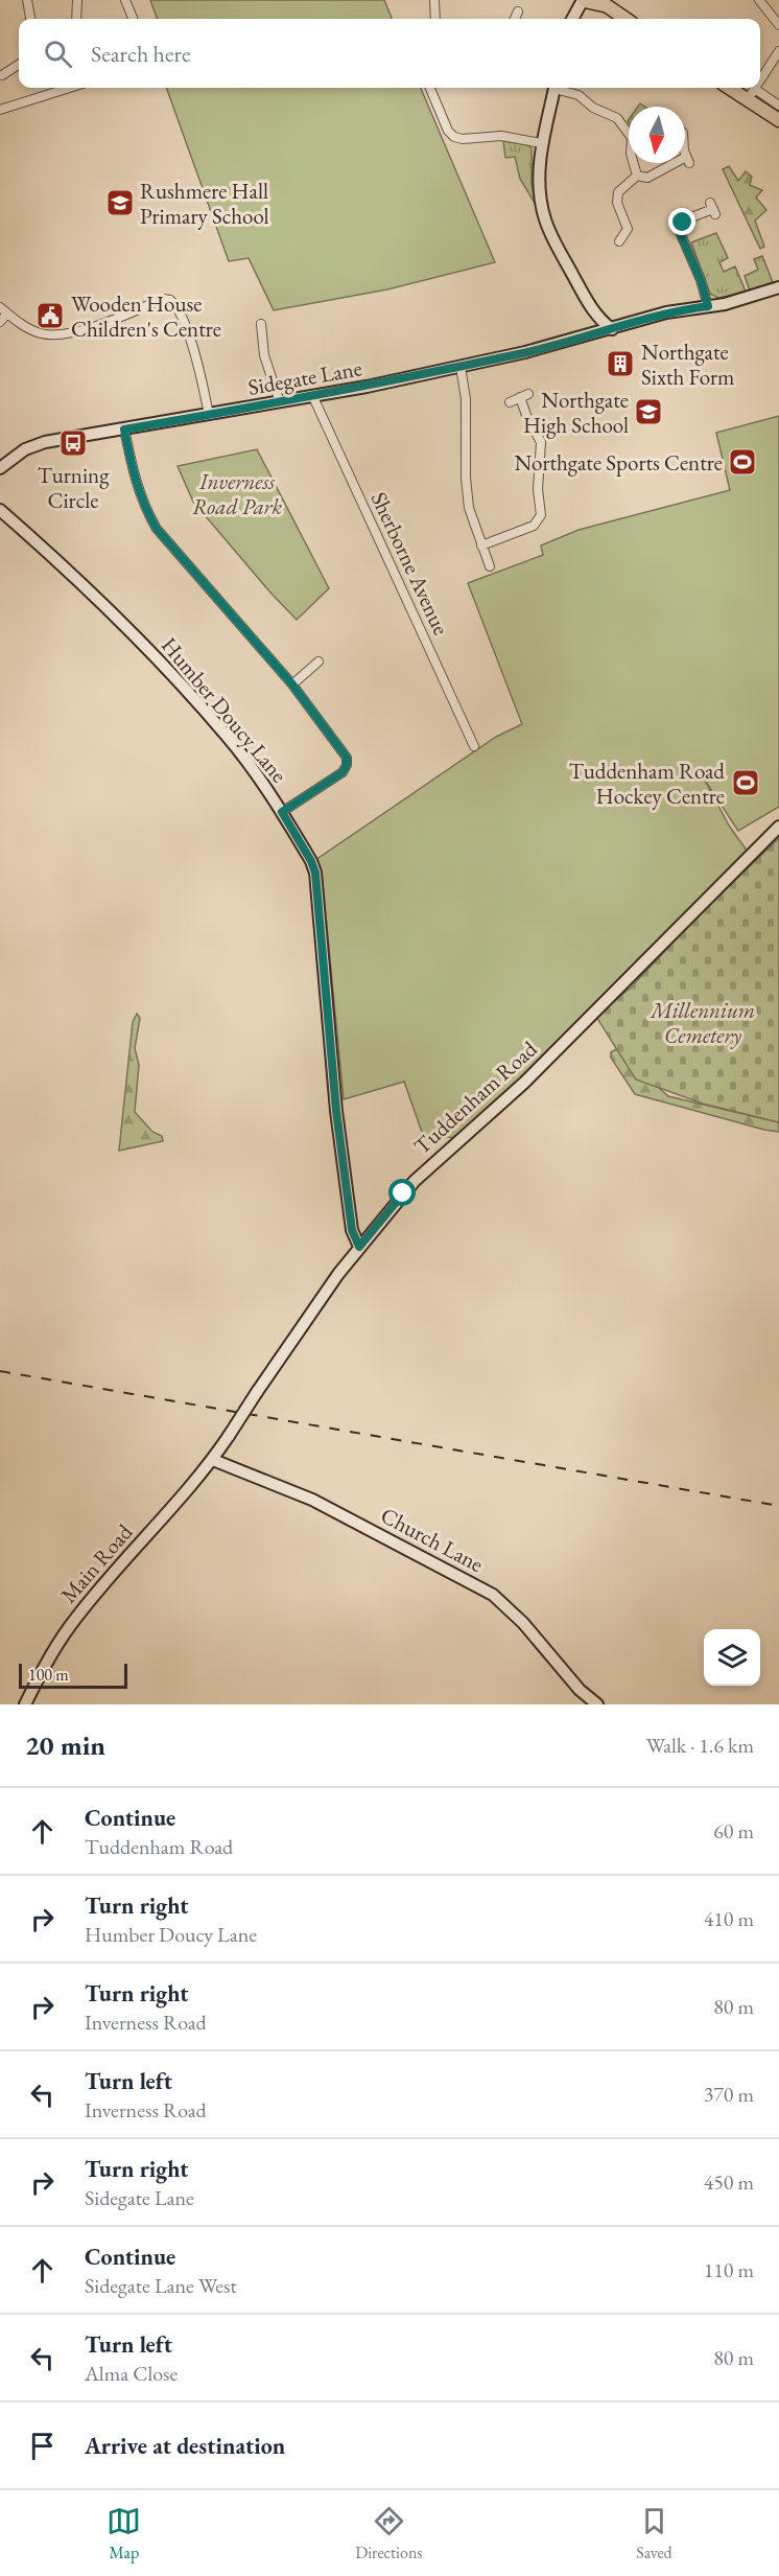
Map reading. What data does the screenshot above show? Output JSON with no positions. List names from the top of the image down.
{
  "streets": {
    "street": [
      "Sidegate Lane",
      "Sherborne Avenue",
      "Humber Doucy Lane",
      "Tuddenham Road",
      "Church Lane",
      "Main Road"
    ]
  },
  "crossings": [
    ["Sidegate Lane", "Sherborne Avenue"],
    ["Humber Doucy Lane", "Tuddenham Road"],
    ["Tuddenham Road", "Church Lane"],
    ["Tuddenham Road", "Main Road"],
    ["Church Lane", "Main Road"]
  ],
  "parks": ["Inverness Road Park", "Millennium Cemetery"],
  "places": {
    "school or university": ["Rushmere Hall Primary School", "Northgate High School"],
    "public building": ["Wooden House Children's Centre"],
    "building": ["Northgate Sixth Form"],
    "bus stop": ["Turning Circle"],
    "sports": ["Northgate Sports Centre", "Tuddenham Road Hockey Centre"]
  },
  "scale_bar": "100 m",
  "north": "bottom",
  "page": {
    "search": "Search here",
    "scale": "100 m",
    "heading": ["20 min", "Walk · 1.6 km"],
    "list": [
      ["Continue", "Tuddenham Road", "60 m"],
      ["Turn right", "Humber Doucy Lane", "410 m"],
      ["Turn right", "Inverness Road", "80 m"],
      ["Turn left", "Inverness Road", "370 m"],
      ["Turn right", "Sidegate Lane", "450 m"],
      ["Continue", "Sidegate Lane West", "110 m"],
      ["Turn left", "Alma Close", "80 m"],
      "Arrive at destination"
    ],
    "nav": ["Map", "Directions", "Saved"]
  }
}
